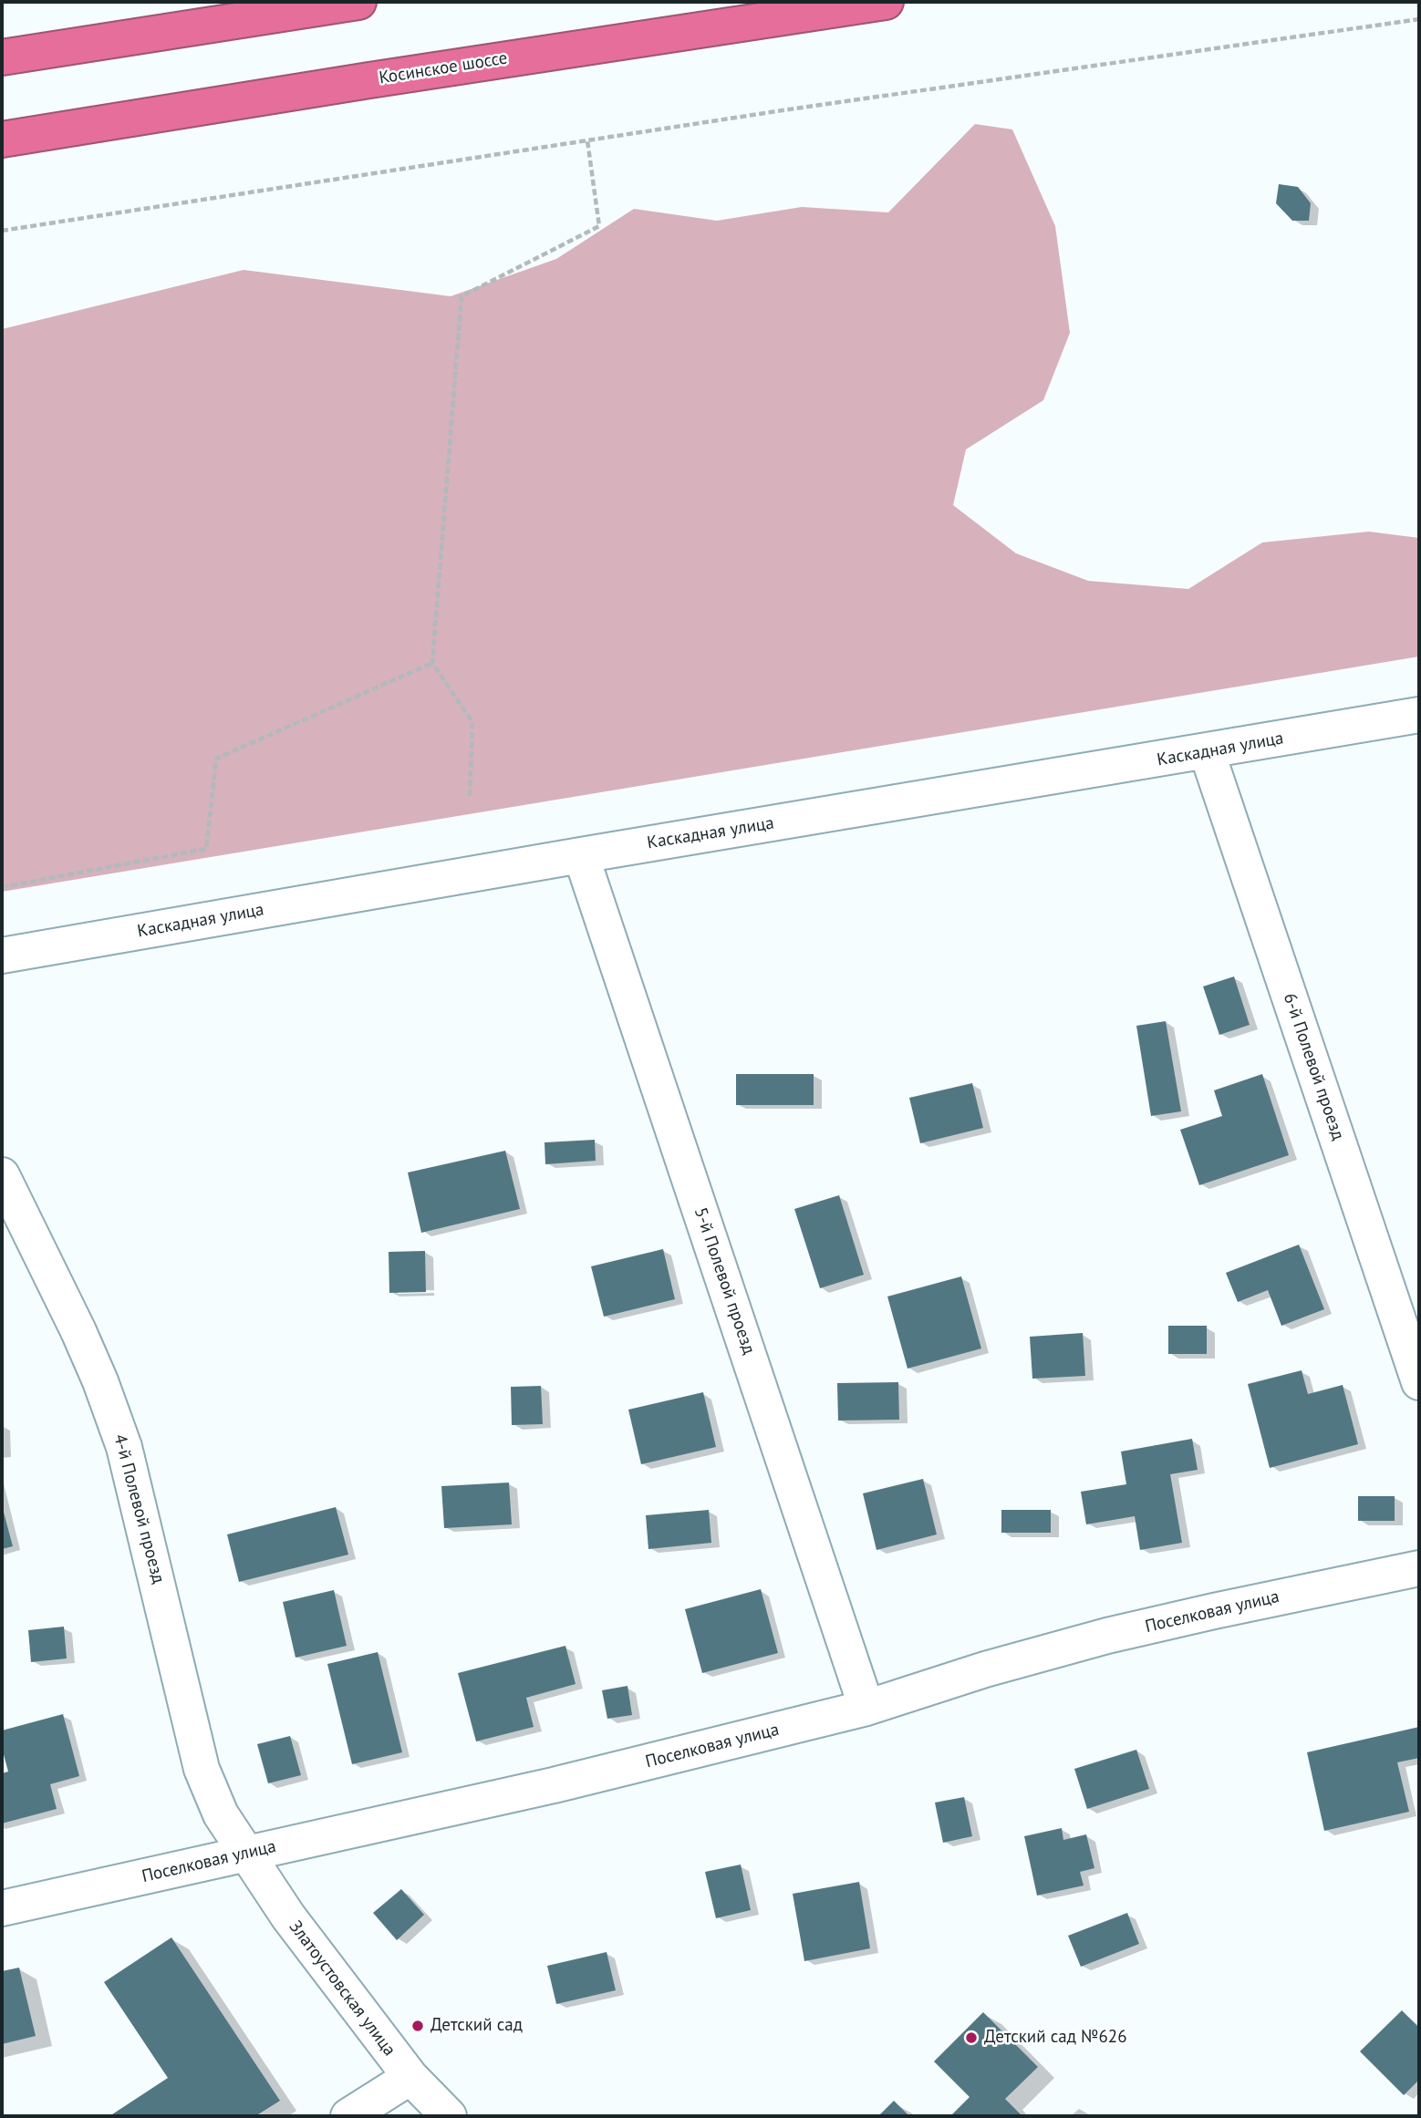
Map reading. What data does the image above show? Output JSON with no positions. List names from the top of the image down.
{
  "streets": {
    "highway": ["Косинское шоссе"],
    "street": [
      "Каскадная улица",
      "6-й Полевой проезд",
      "5-й Полевой проезд",
      "4-й Полевой проезд",
      "Поселковая улица",
      "Златоустовская улица"
    ]
  },
  "crossings": [
    ["Каскадная улица", "6-й Полевой проезд"],
    ["Каскадная улица", "5-й Полевой проезд"],
    ["5-й Полевой проезд", "Поселковая улица"],
    ["4-й Полевой проезд", "Поселковая улица"],
    ["4-й Полевой проезд", "Златоустовская улица"],
    ["Поселковая улица", "Златоустовская улица"]
  ],
  "places": ["Детский сад", "Детский сад №626"]
}
